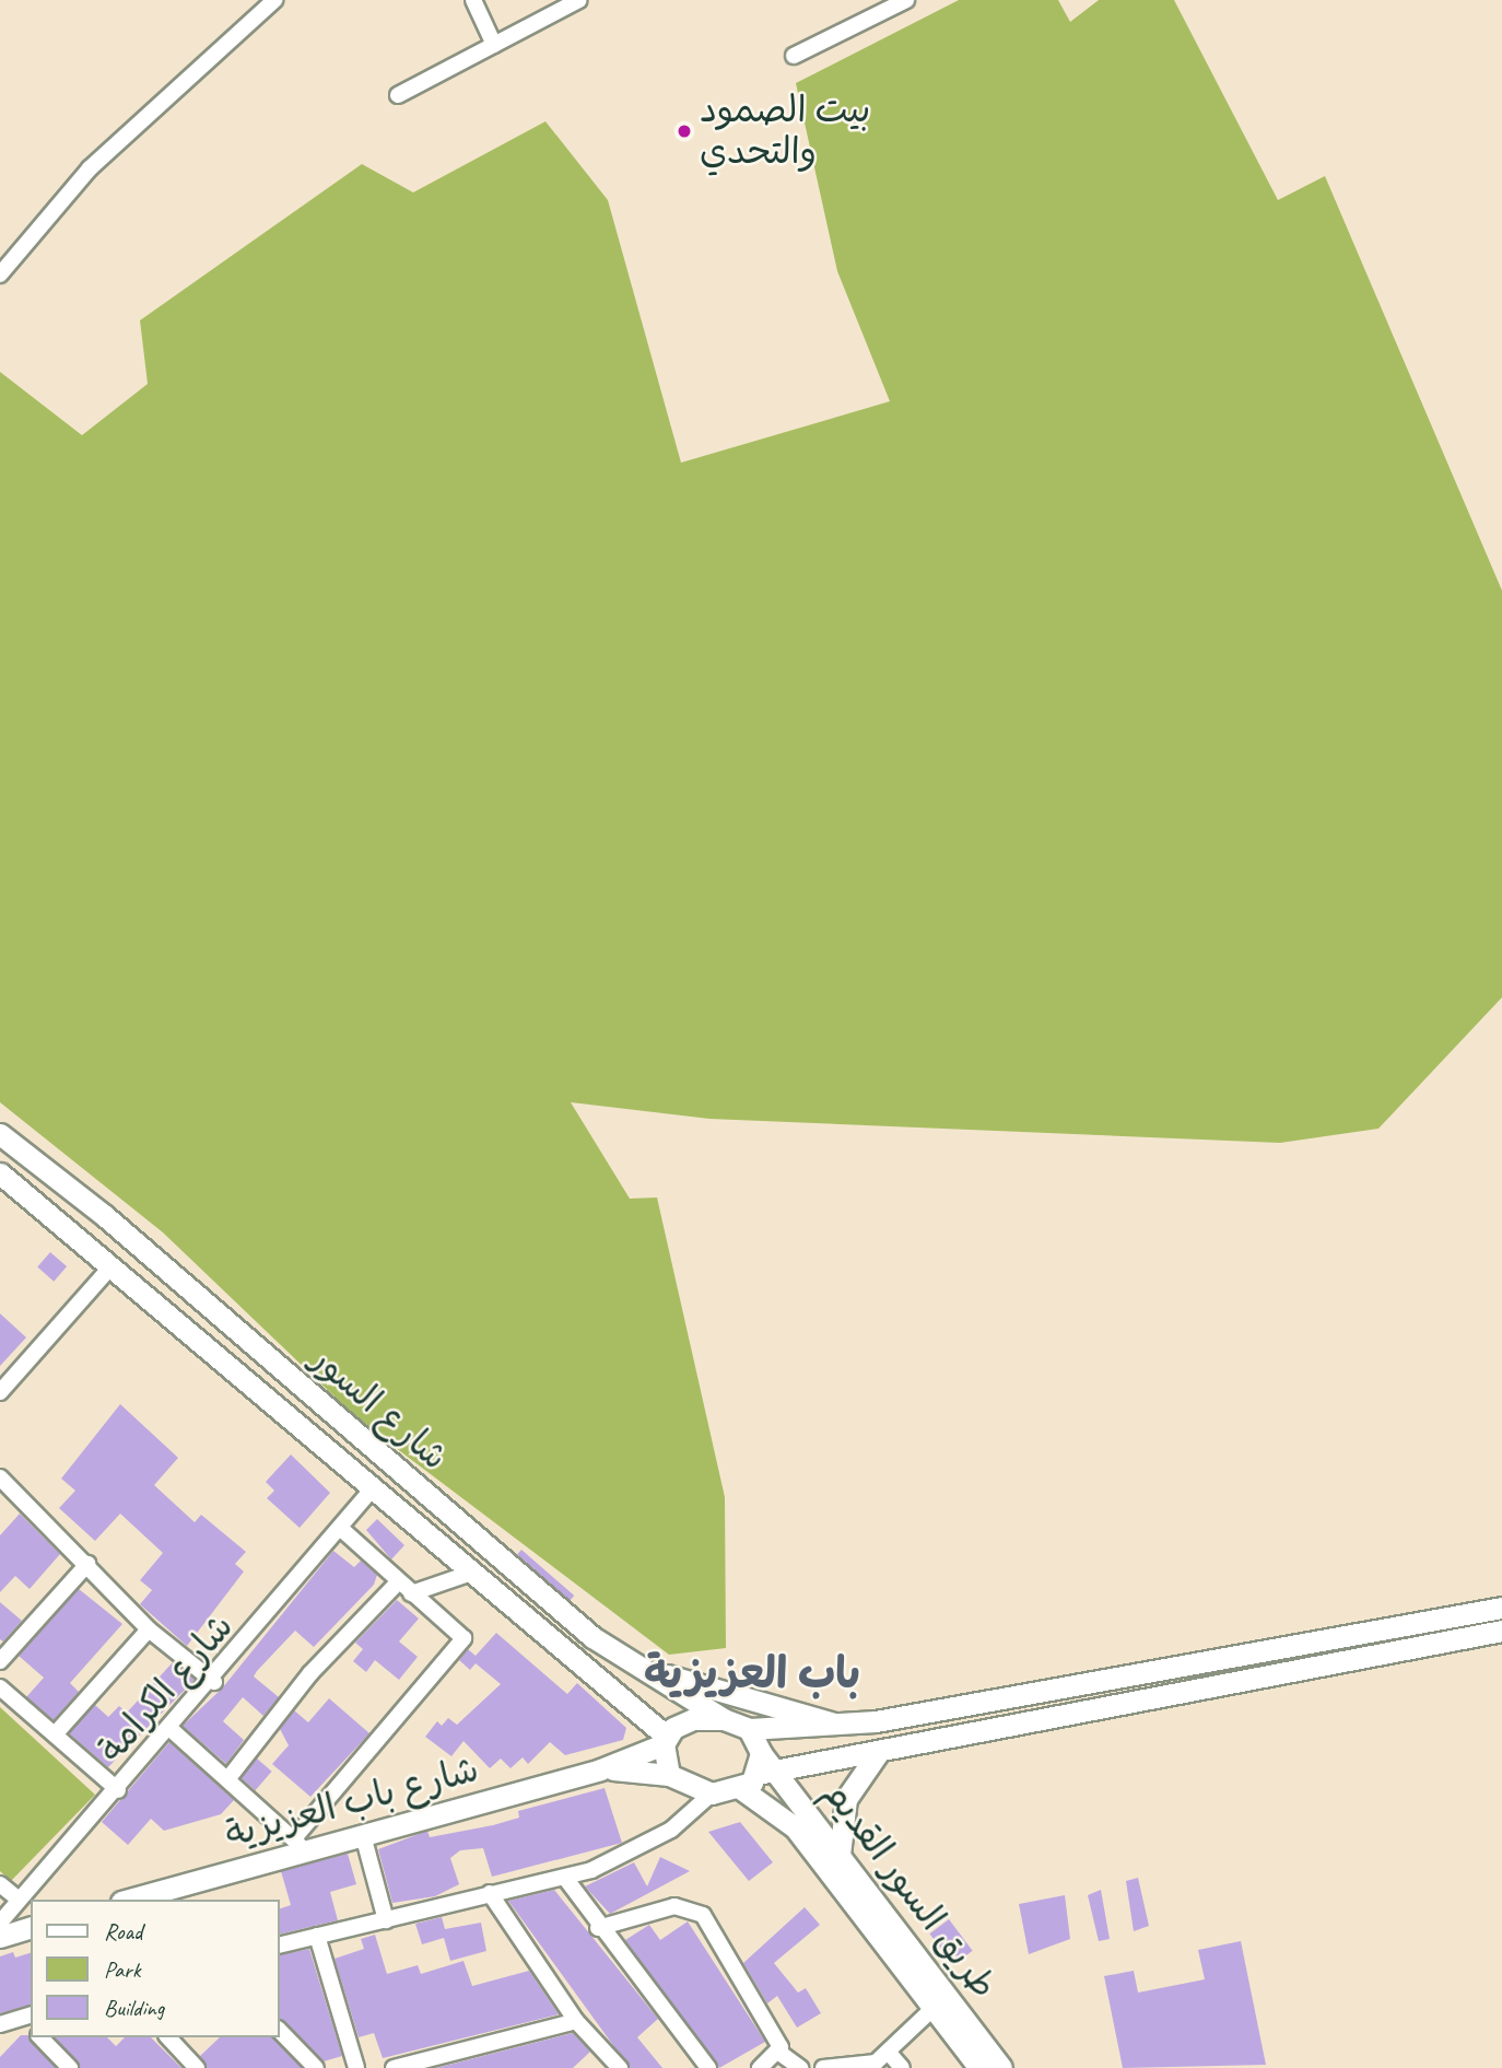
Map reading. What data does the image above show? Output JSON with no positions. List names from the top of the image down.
{
  "streets": {
    "main road": ["شارع السور", "شارع باب العزيزية", "طريق السور القديم"],
    "street": ["شارع الكرامة"]
  },
  "crossings": [
    ["شارع السور", "شارع الكرامة"],
    ["شارع السور", "شارع باب العزيزية"],
    ["شارع السور", "طريق السور القديم"],
    ["شارع باب العزيزية", "طريق السور القديم"]
  ],
  "districts": ["باب العزيزية"],
  "places": ["بيت الصمود والتحدي"],
  "legend": ["Road", "Park", "Building"]
}
